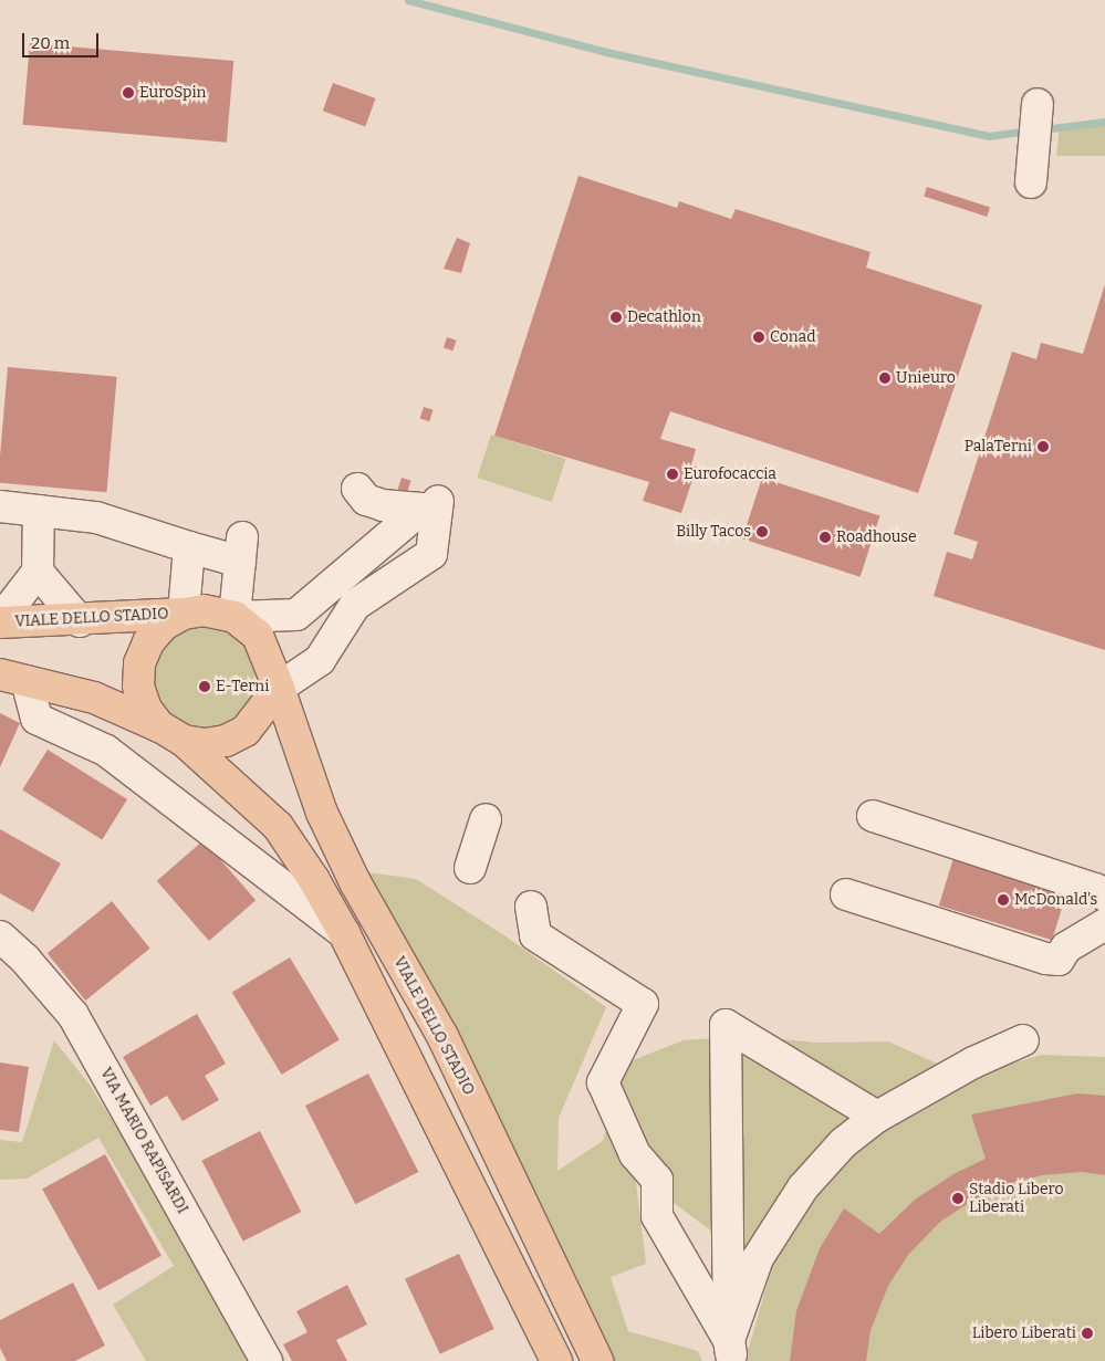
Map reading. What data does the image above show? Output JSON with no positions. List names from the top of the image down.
{
  "streets": {
    "main road": ["VIALE DELLO STADIO"],
    "street": ["VIA MARIO RAPISARDI"]
  },
  "places": [
    "EuroSpin",
    "Decathlon",
    "Conad",
    "Unieuro",
    "PalaTerni",
    "Eurofocaccia",
    "Billy Tacos",
    "Roadhouse",
    "E-Terni",
    "McDonald's",
    "Stadio Libero Liberati",
    "Libero Liberati"
  ],
  "scale_bar": "20 m"
}
